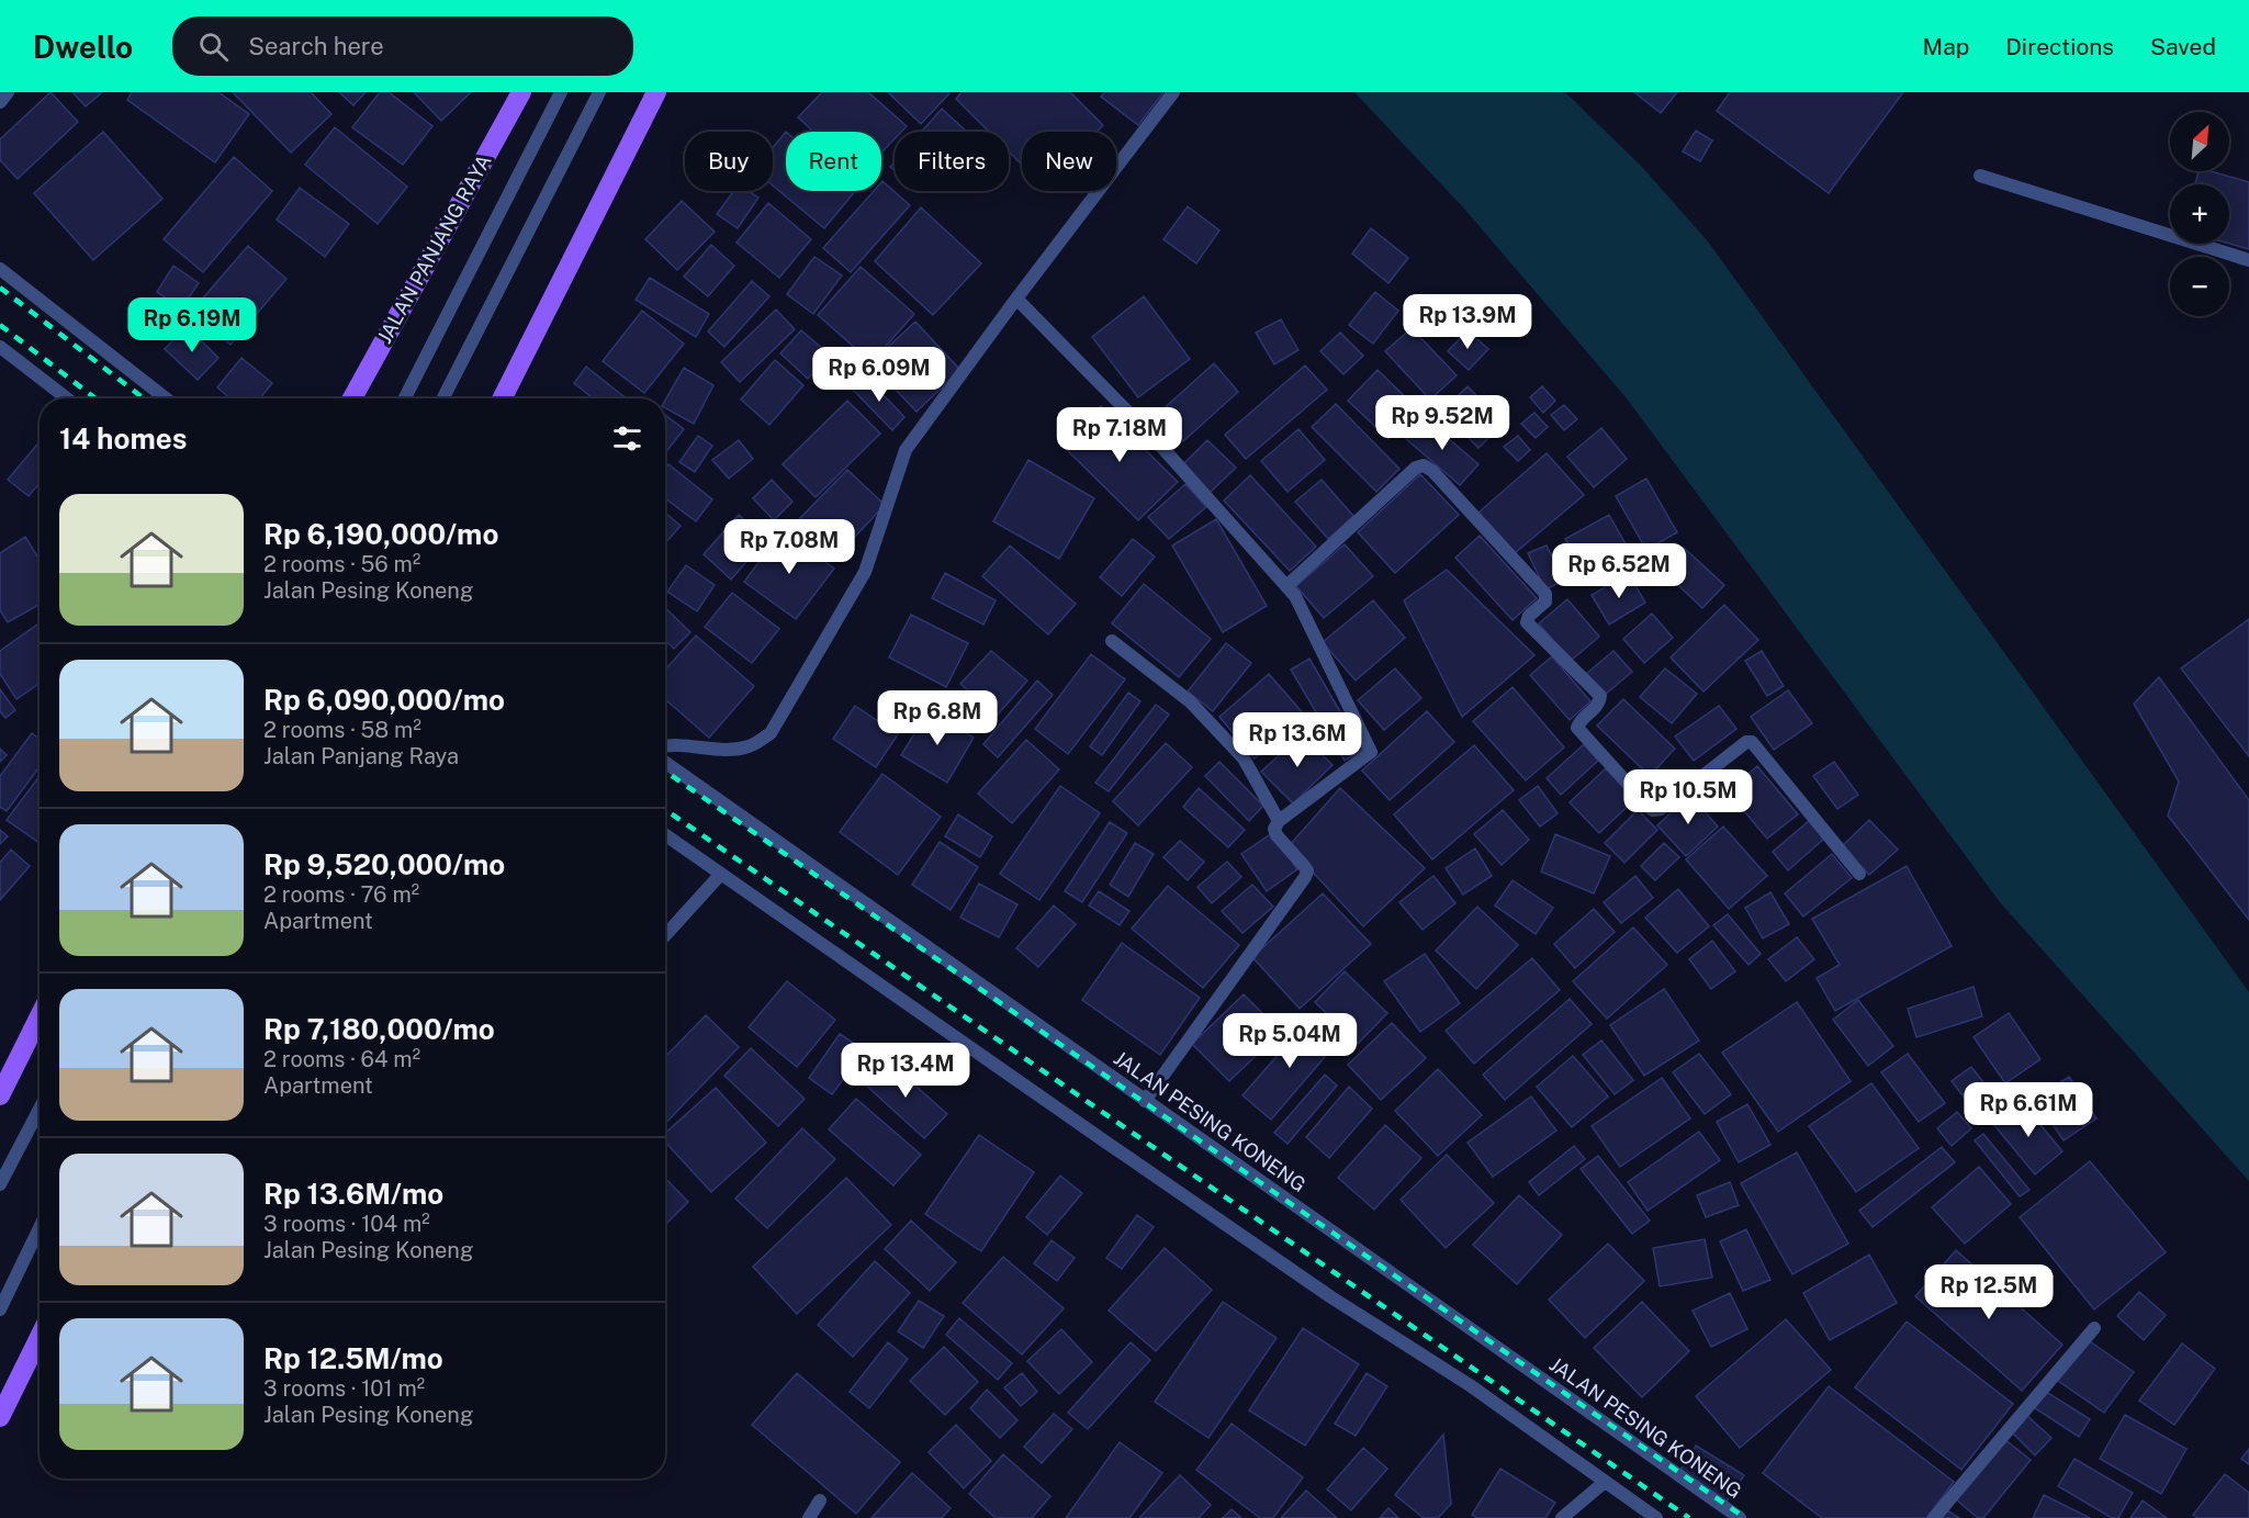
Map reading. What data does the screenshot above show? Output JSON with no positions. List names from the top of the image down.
{
  "streets": {
    "main road": ["JALAN PANJANG RAYA"],
    "street": ["JALAN PESING KONENG"]
  },
  "north": "top right",
  "page": {
    "header": "Dwello",
    "search": "Search here",
    "nav": ["Map", "Directions", "Saved"],
    "map_buttons": ["+", "−"],
    "chip": [
      "Buy",
      "Rent",
      "Filters",
      "New"
    ],
    "price": [
      "Rp 13.9M",
      "Rp 6.19M",
      "Rp 6.09M",
      "Rp 9.52M",
      "Rp 7.18M",
      "Rp 7.08M",
      "Rp 6.52M",
      "Rp 6.8M",
      "Rp 13.6M",
      "Rp 10.5M",
      "Rp 5.04M",
      "Rp 13.4M",
      "Rp 6.61M",
      "Rp 12.5M"
    ],
    "heading": "14 homes",
    "list": [
      {
        "name": "Rp 6,190,000/mo",
        "note": "2 rooms · 56 m² · Jalan Pesing Koneng"
      },
      {
        "name": "Rp 6,090,000/mo",
        "note": "2 rooms · 58 m² · Jalan Panjang Raya"
      },
      {
        "name": "Rp 9,520,000/mo",
        "note": "2 rooms · 76 m² · Apartment"
      },
      {
        "name": "Rp 7,180,000/mo",
        "note": "2 rooms · 64 m² · Apartment"
      },
      {
        "name": "Rp 13.6M/mo",
        "note": "3 rooms · 104 m² · Jalan Pesing Koneng"
      },
      {
        "name": "Rp 12.5M/mo",
        "note": "3 rooms · 101 m² · Jalan Pesing Koneng"
      }
    ]
  }
}
